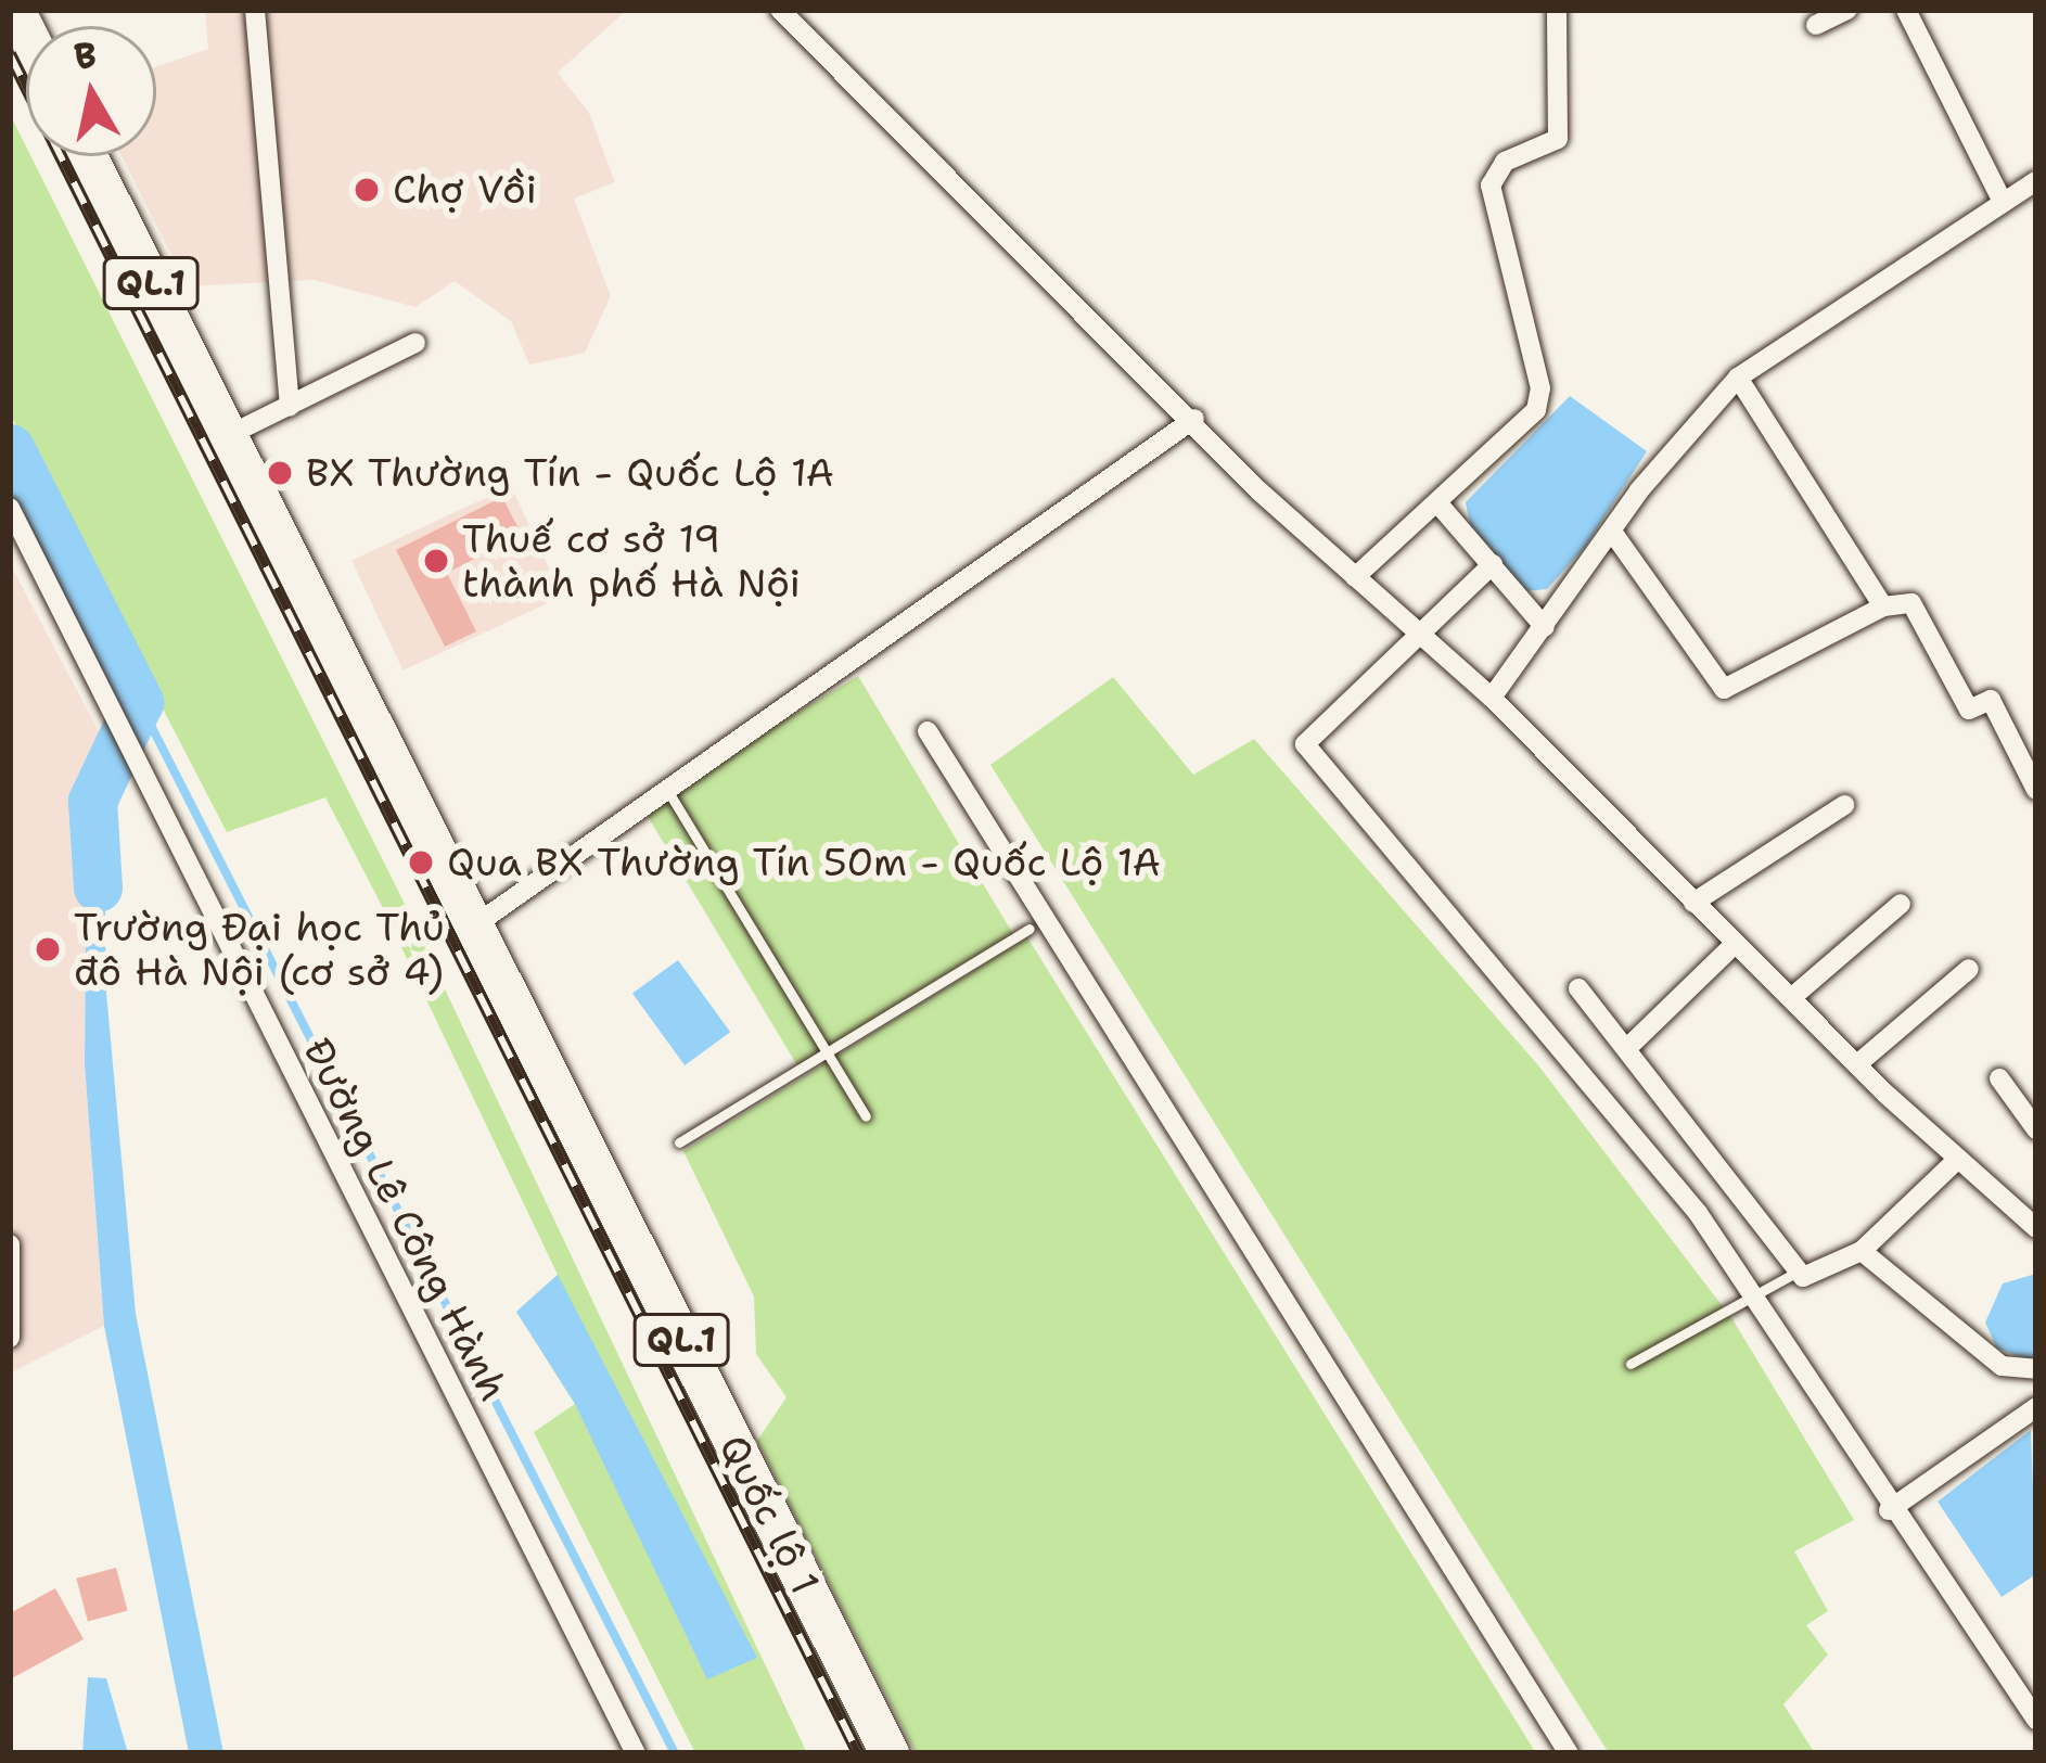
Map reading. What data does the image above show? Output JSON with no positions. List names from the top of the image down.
{
  "streets": {
    "highway": ["QL.1", "Quốc lộ 1"],
    "street": ["Đường Lê Công Hành"]
  },
  "crossings": [
    ["QL.1", "Quốc lộ 1"]
  ],
  "places": [
    "Chợ Vồi",
    "BX Thường Tín - Quốc Lộ 1A",
    "Thuế cơ sở 19 thành phố Hà Nội",
    "Qua BX Thường Tín 50m - Quốc Lộ 1A",
    "Trường Đại học Thủ đô Hà Nội (cơ sở 4)"
  ],
  "north": "top"
}
